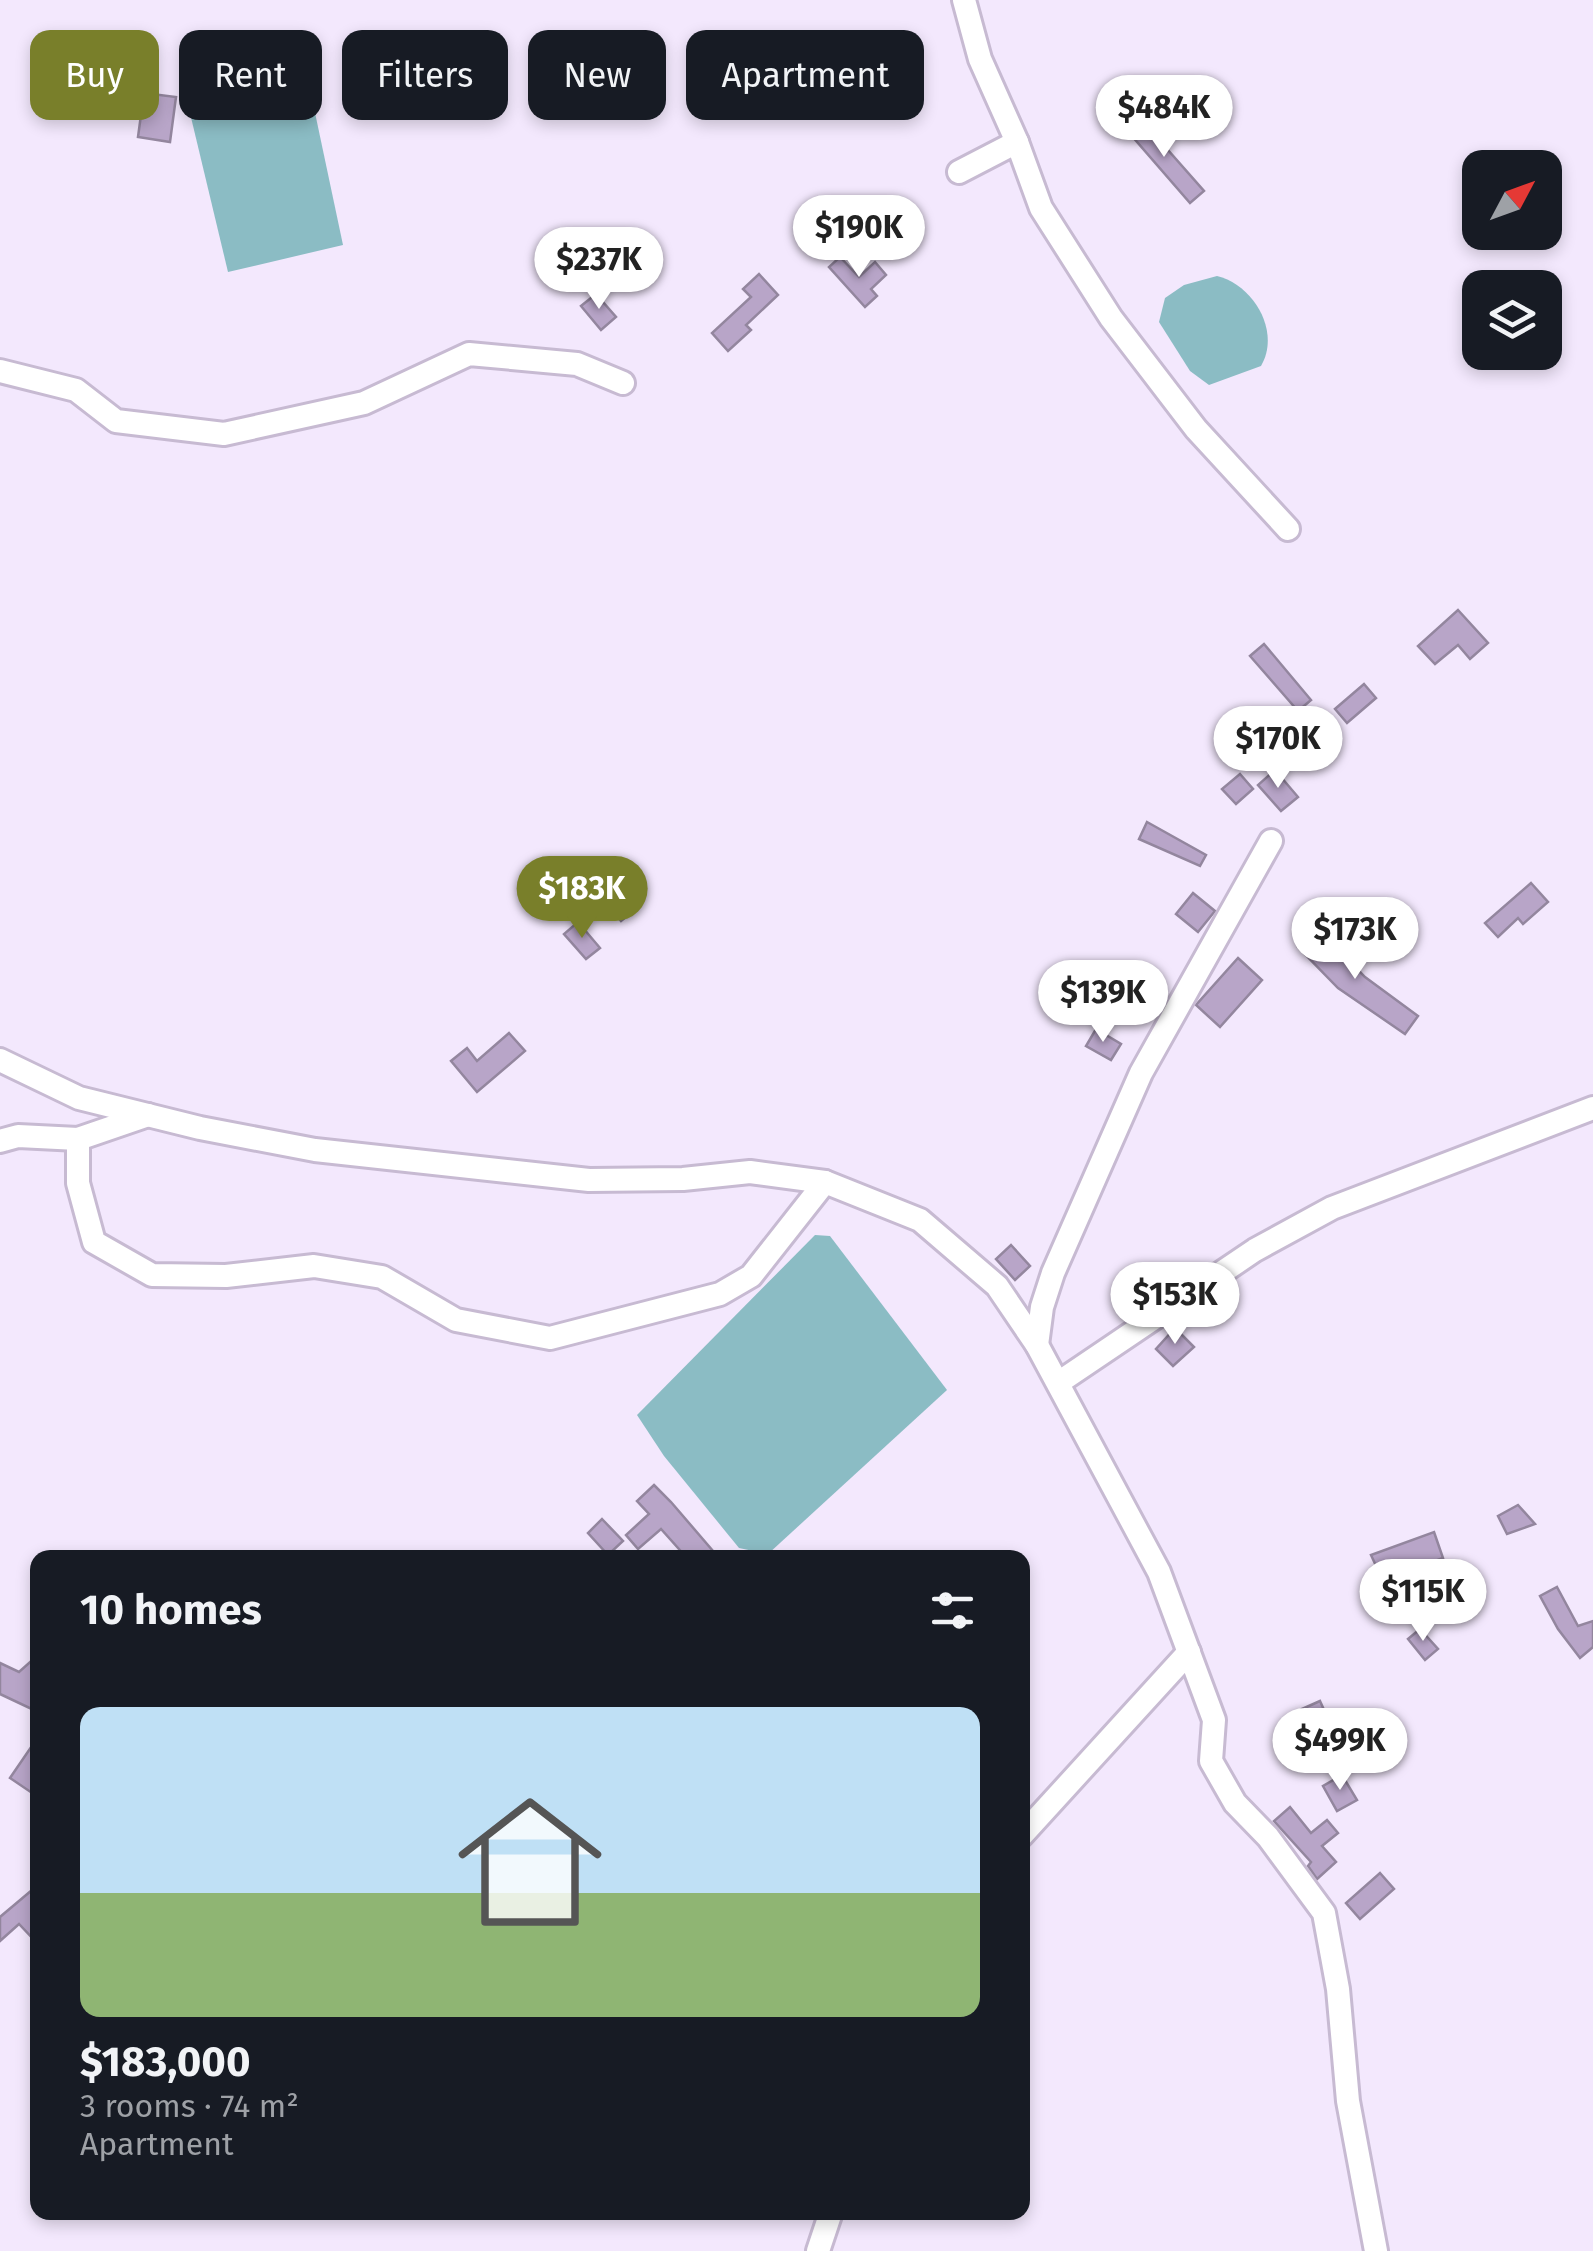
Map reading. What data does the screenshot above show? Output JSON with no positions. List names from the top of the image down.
{
  "north": "top right",
  "page": {
    "chip": [
      "Buy",
      "Rent",
      "Filters",
      "New",
      "Apartment"
    ],
    "price": [
      "$484K",
      "$190K",
      "$237K",
      "$170K",
      "$183K",
      "$173K",
      "$139K",
      "$153K",
      "$115K",
      "$499K"
    ],
    "heading": "10 homes",
    "list": [
      {
        "name": "$183,000",
        "note": "3 rooms · 74 m² · Apartment"
      }
    ]
  }
}
